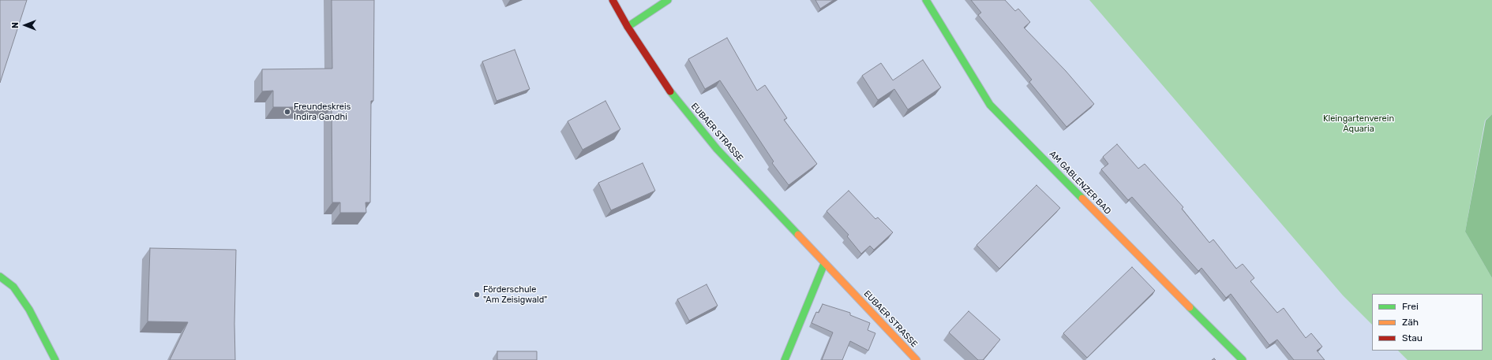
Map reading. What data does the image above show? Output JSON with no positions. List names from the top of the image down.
{
  "streets": {
    "street": ["EUBAER STRASSE", "AM GABLENZER BAD"]
  },
  "parks": ["Kleingartenverein Aquaria"],
  "places": ["Freundeskreis Indira Gandhi", "Förderschule \"Am Zeisigwald\""],
  "legend": ["Frei", "Zäh", "Stau"],
  "north": "left"
}
